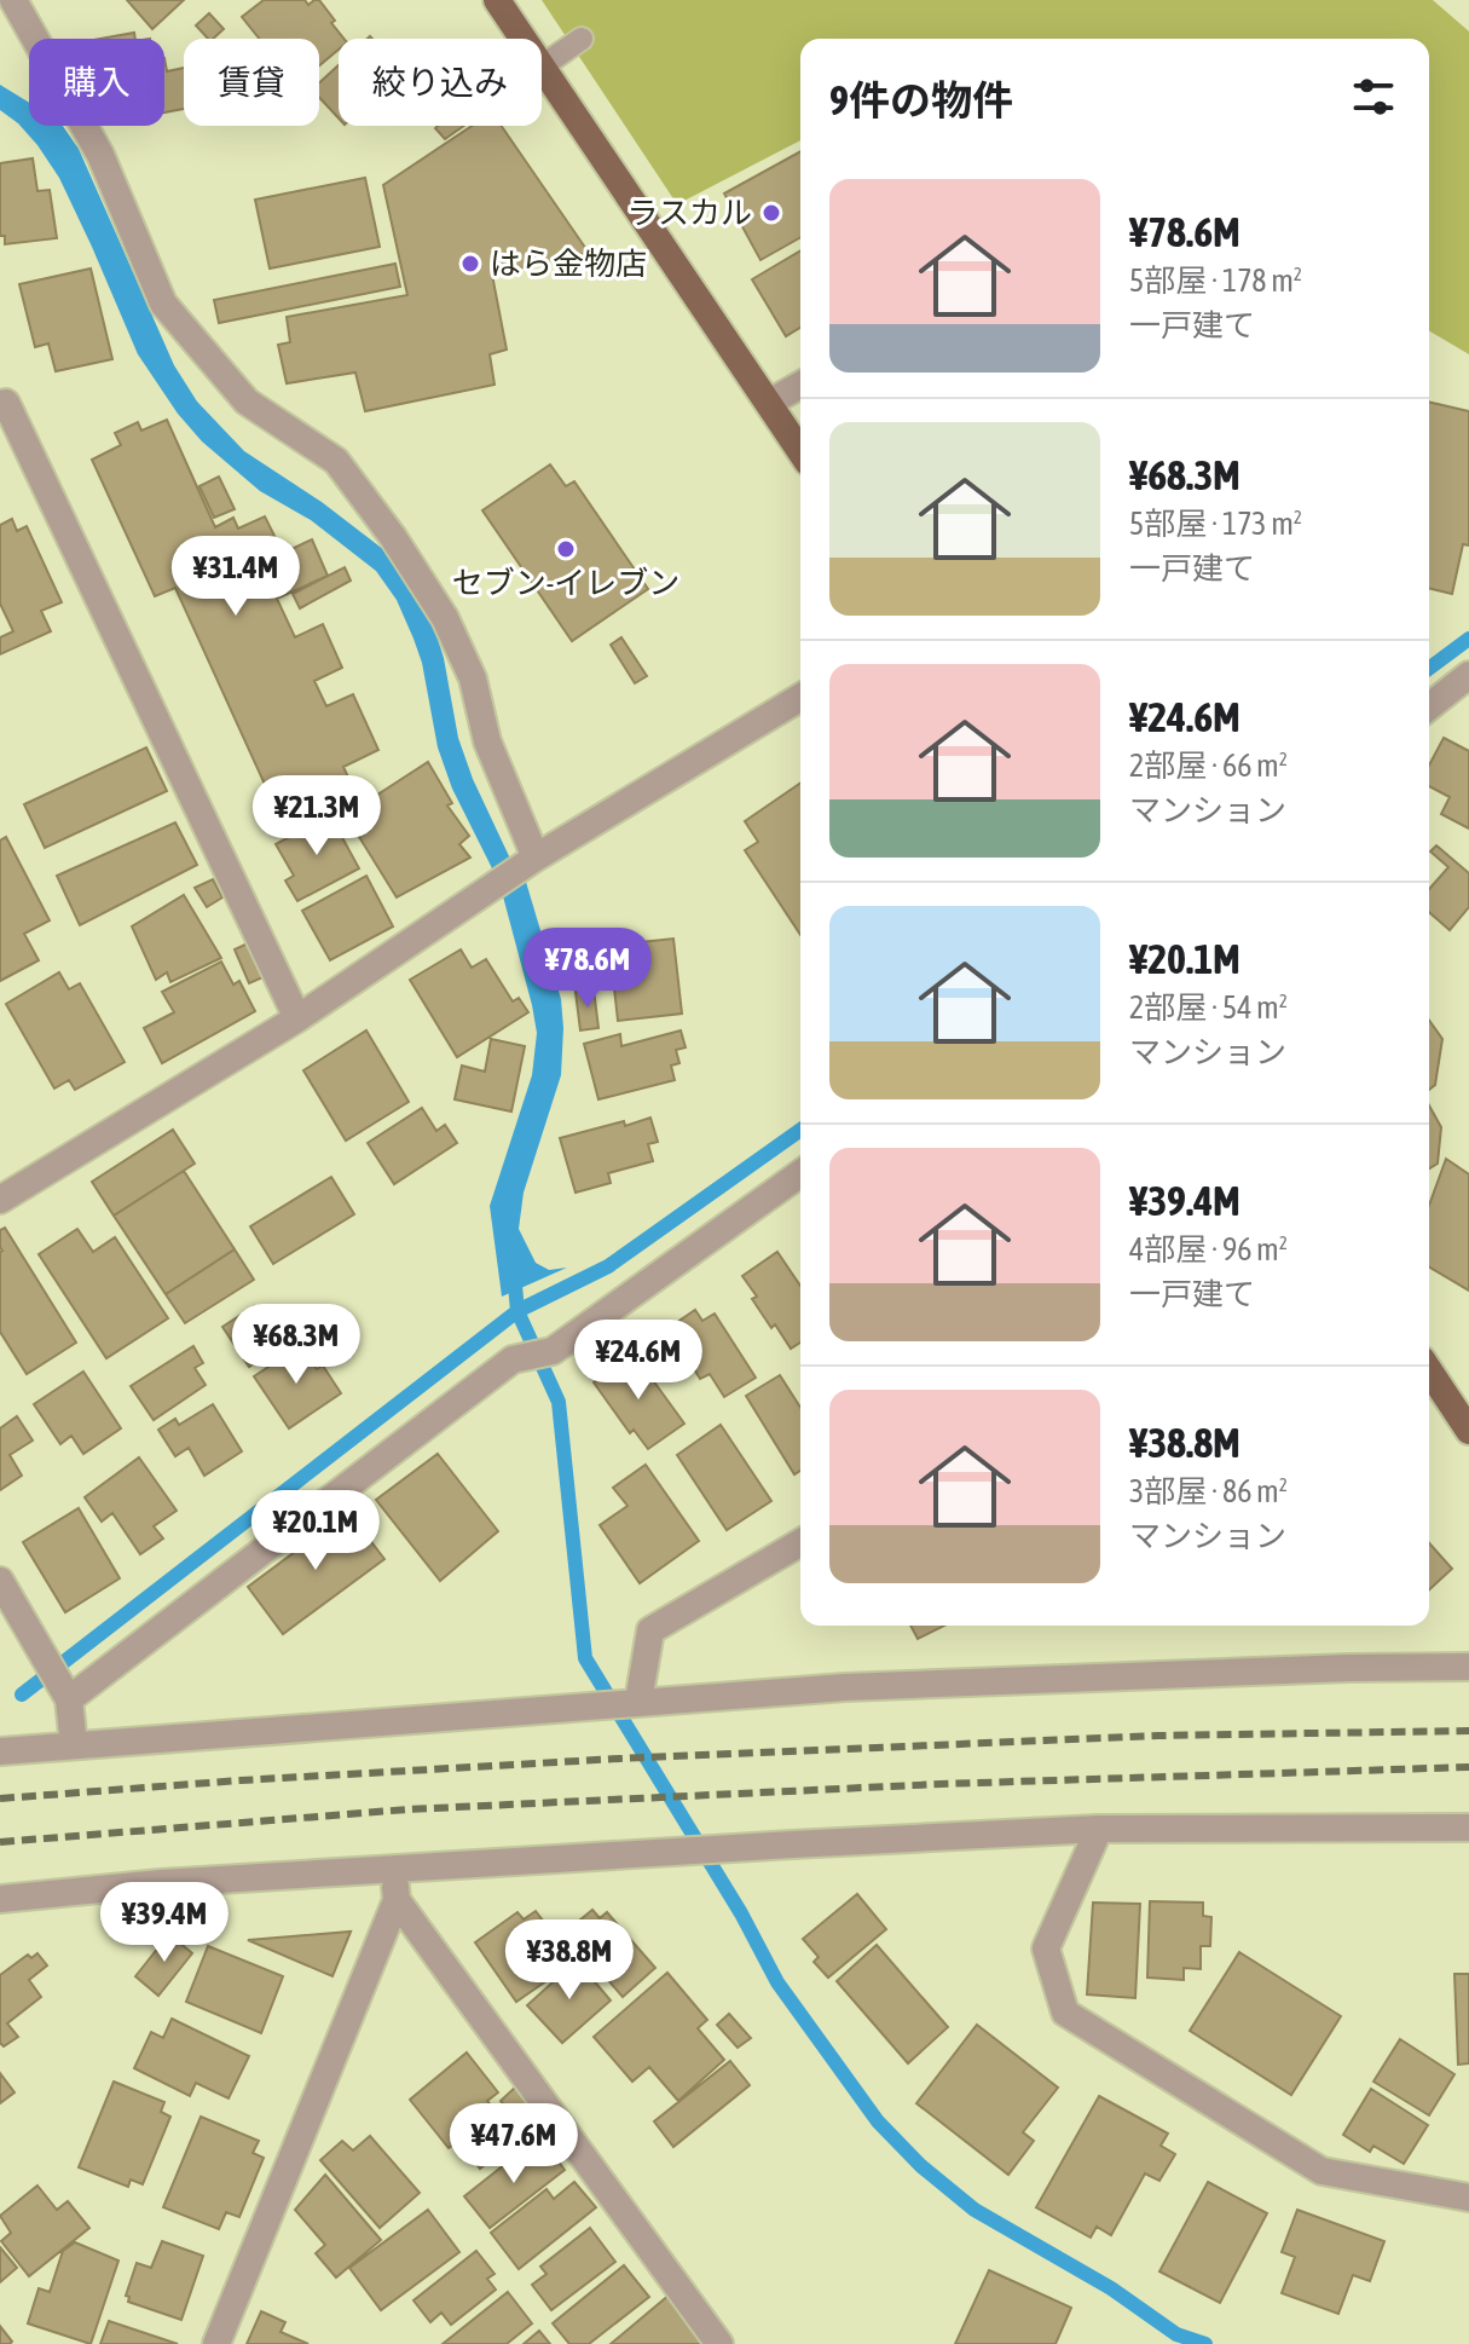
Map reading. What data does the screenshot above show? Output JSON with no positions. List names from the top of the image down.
{
  "places": ["ラスカル", "はら金物店", "セブン-イレブン"],
  "page": {
    "chip": ["購入", "賃貸", "絞り込み"],
    "heading": "9件の物件",
    "list": [
      {
        "name": "¥78.6M",
        "note": "5部屋 · 178 m² · 一戸建て"
      },
      {
        "name": "¥68.3M",
        "note": "5部屋 · 173 m² · 一戸建て"
      },
      {
        "name": "¥24.6M",
        "note": "2部屋 · 66 m² · マンション"
      },
      {
        "name": "¥20.1M",
        "note": "2部屋 · 54 m² · マンション"
      },
      {
        "name": "¥39.4M",
        "note": "4部屋 · 96 m² · 一戸建て"
      },
      {
        "name": "¥38.8M",
        "note": "3部屋 · 86 m² · マンション"
      }
    ],
    "price": [
      "¥31.4M",
      "¥21.3M",
      "¥78.6M",
      "¥68.3M",
      "¥24.6M",
      "¥20.1M",
      "¥39.4M",
      "¥38.8M",
      "¥47.6M"
    ]
  }
}
